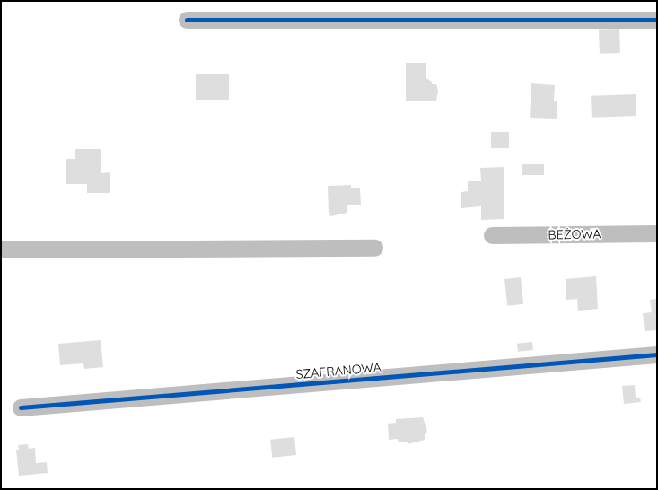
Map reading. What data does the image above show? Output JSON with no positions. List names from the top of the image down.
{
  "streets": {
    "street": ["BEŻOWA", "SZAFRANOWA"]
  }
}
